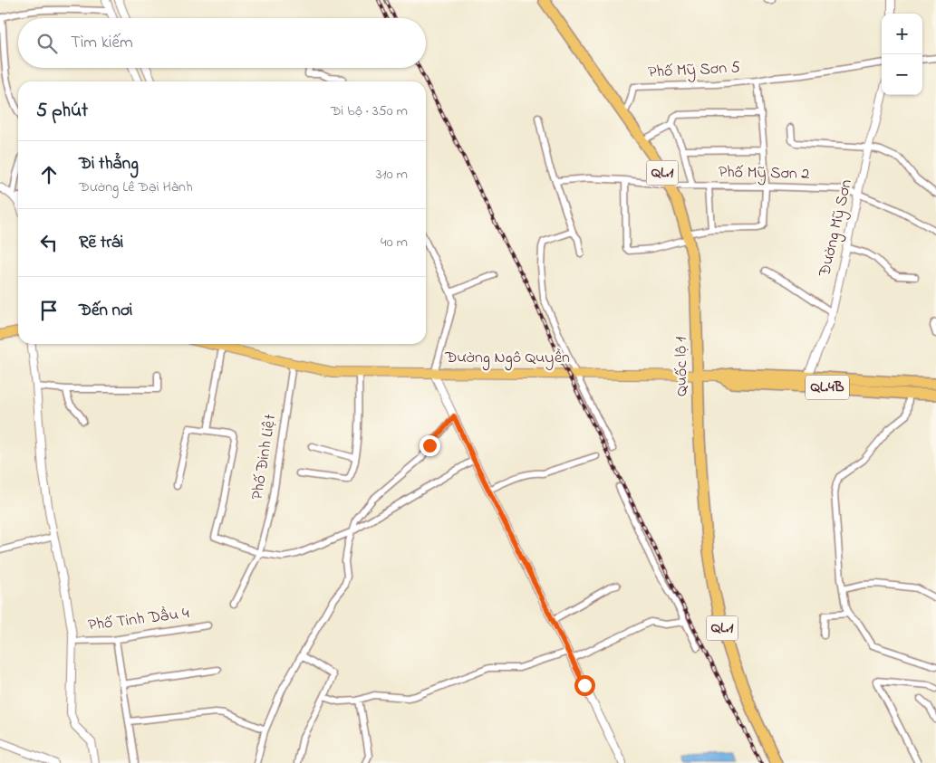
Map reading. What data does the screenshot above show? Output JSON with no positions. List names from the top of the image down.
{
  "streets": {
    "highway": [
      "QL.1",
      "Đường Ngô Quyền",
      "Quốc lộ 1",
      "QL.4B"
    ],
    "street": [
      "Phố Mỹ Sơn 5",
      "Phố Mỹ Sơn 2",
      "Đường Mỹ Sơn",
      "Phố Đinh Liệt",
      "Phố Tinh Dầu 4"
    ]
  },
  "crossings": [
    ["Phố Mỹ Sơn 5", "Quốc lộ 1"],
    ["Phố Mỹ Sơn 2", "Đường Mỹ Sơn"],
    ["Phố Mỹ Sơn 2", "Quốc lộ 1"],
    ["Đường Mỹ Sơn", "Đường Ngô Quyền"],
    ["Đường Ngô Quyền", "Quốc lộ 1"],
    ["Đường Ngô Quyền", "Phố Đinh Liệt"]
  ],
  "page": {
    "map_buttons": ["+", "−"],
    "search": "Tìm kiếm",
    "heading": ["5 phút", "Đi bộ · 350 m"],
    "list": [
      ["Đi thẳng", "Đường Lê Đại Hành", "310 m"],
      ["Rẽ trái", "40 m"],
      "Đến nơi"
    ]
  }
}
